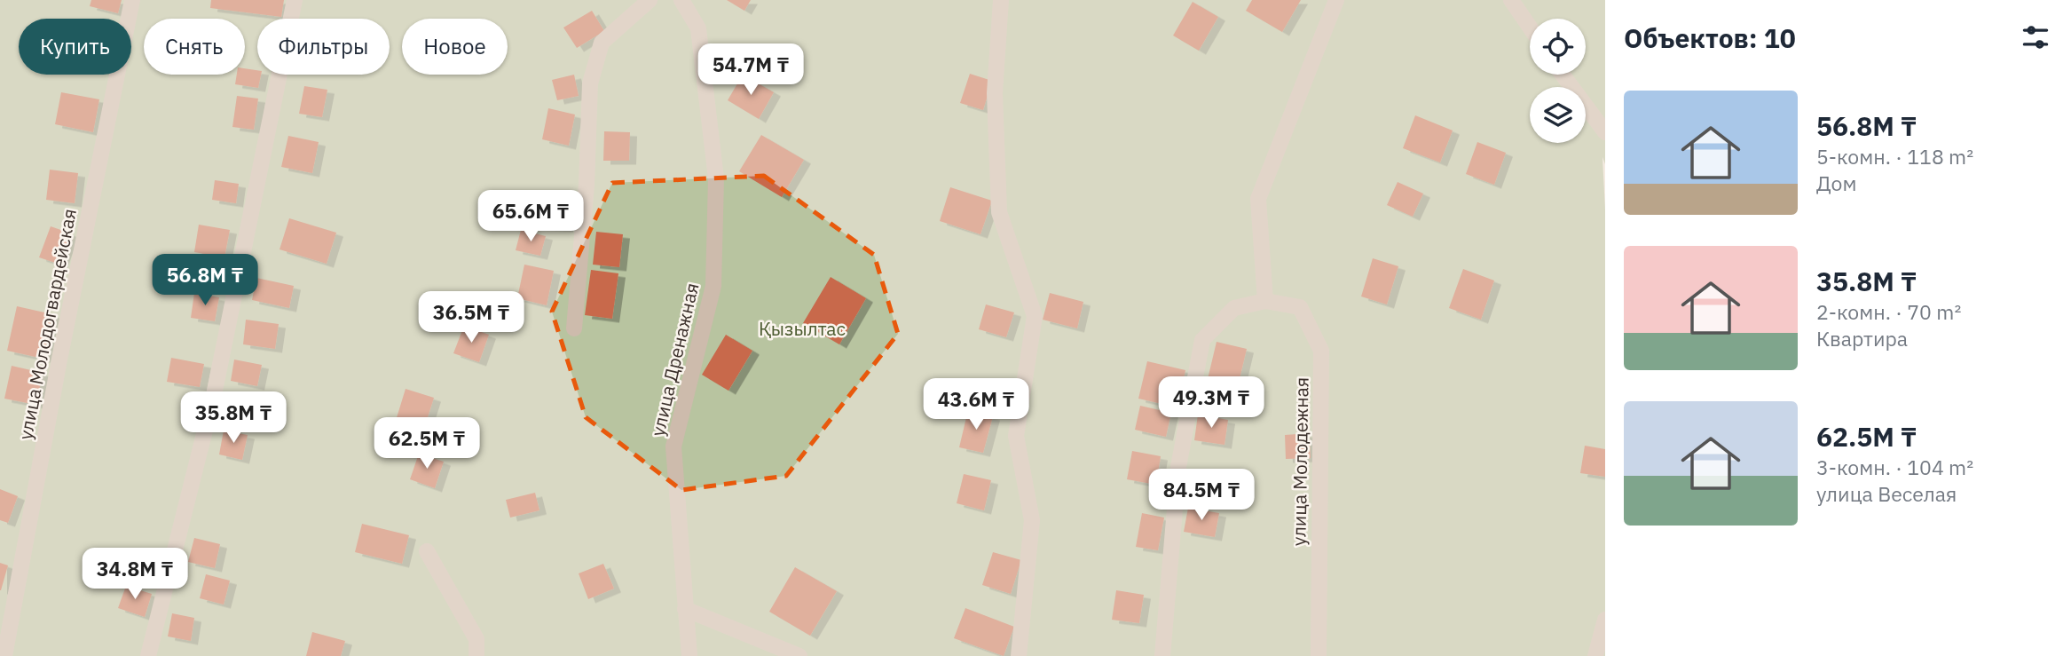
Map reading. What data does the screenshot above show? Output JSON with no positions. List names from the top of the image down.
{
  "streets": {
    "street": ["улица Молодогвардейская", "улица Дренажная", "улица Молодежная"]
  },
  "parks": ["Қызылтас"],
  "page": {
    "heading": "Объектов: 10",
    "chip": [
      "Купить",
      "Снять",
      "Фильтры",
      "Новое"
    ],
    "price": [
      "54.7M ₸",
      "65.6M ₸",
      "56.8M ₸",
      "36.5M ₸",
      "49.3M ₸",
      "43.6M ₸",
      "35.8M ₸",
      "62.5M ₸",
      "84.5M ₸",
      "34.8M ₸"
    ],
    "list": [
      {
        "name": "56.8M ₸",
        "note": "5-комн. · 118 m² · Дом"
      },
      {
        "name": "35.8M ₸",
        "note": "2-комн. · 70 m² · Квартира"
      },
      {
        "name": "62.5M ₸",
        "note": "3-комн. · 104 m² · улица Веселая"
      }
    ]
  }
}
